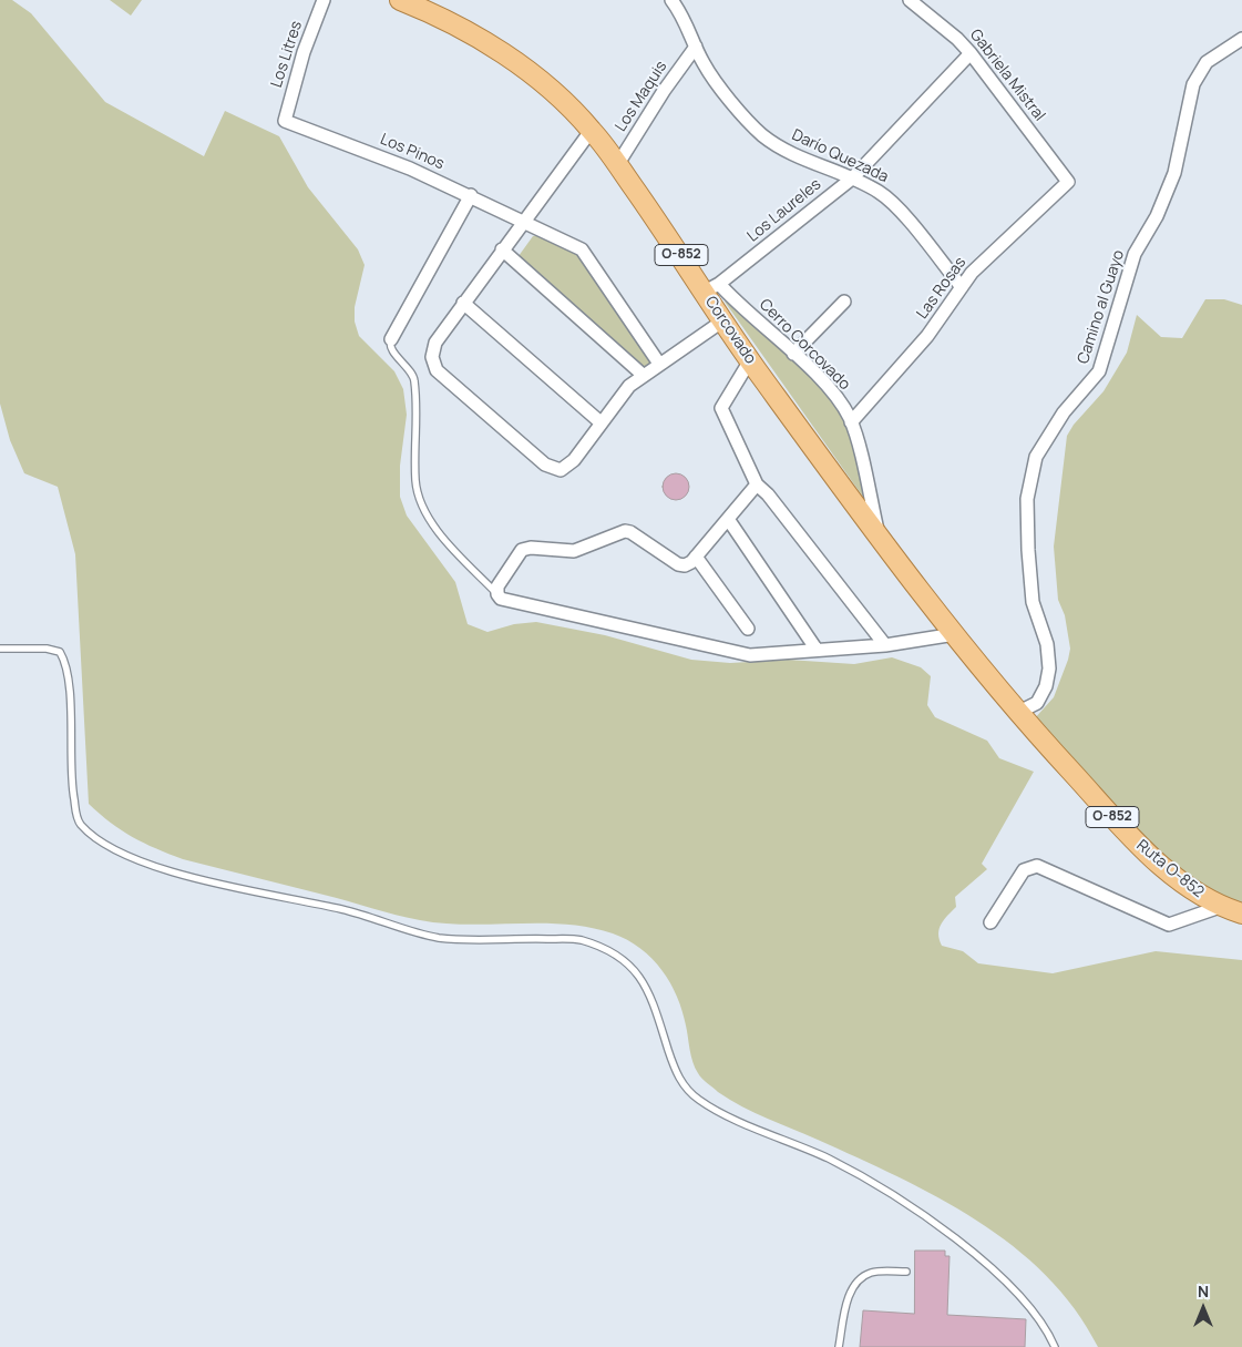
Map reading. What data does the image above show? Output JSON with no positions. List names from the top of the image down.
{
  "streets": {
    "main road": ["O-852", "Corcovado", "Ruta O-852"],
    "street": [
      "Los Litres",
      "Gabriela Mistral",
      "Los Maquis",
      "Los Pinos",
      "Darío Quezada",
      "Los Laureles",
      "Las Rosas",
      "Camino al Guayo",
      "Cerro Corcovado"
    ]
  },
  "crossings": [
    ["Los Litres", "Los Pinos"],
    ["Gabriela Mistral", "Los Laureles"],
    ["Gabriela Mistral", "Las Rosas"],
    ["Los Maquis", "Darío Quezada"],
    ["Los Maquis", "Corcovado"],
    ["Darío Quezada", "Los Laureles"],
    ["Darío Quezada", "Las Rosas"],
    ["Los Laureles", "Corcovado"],
    ["Los Laureles", "Cerro Corcovado"],
    ["Las Rosas", "Cerro Corcovado"],
    ["Camino al Guayo", "Corcovado"],
    ["Camino al Guayo", "Ruta O-852"],
    ["Corcovado", "Cerro Corcovado"],
    ["Corcovado", "Ruta O-852"]
  ],
  "north": "top"
}
